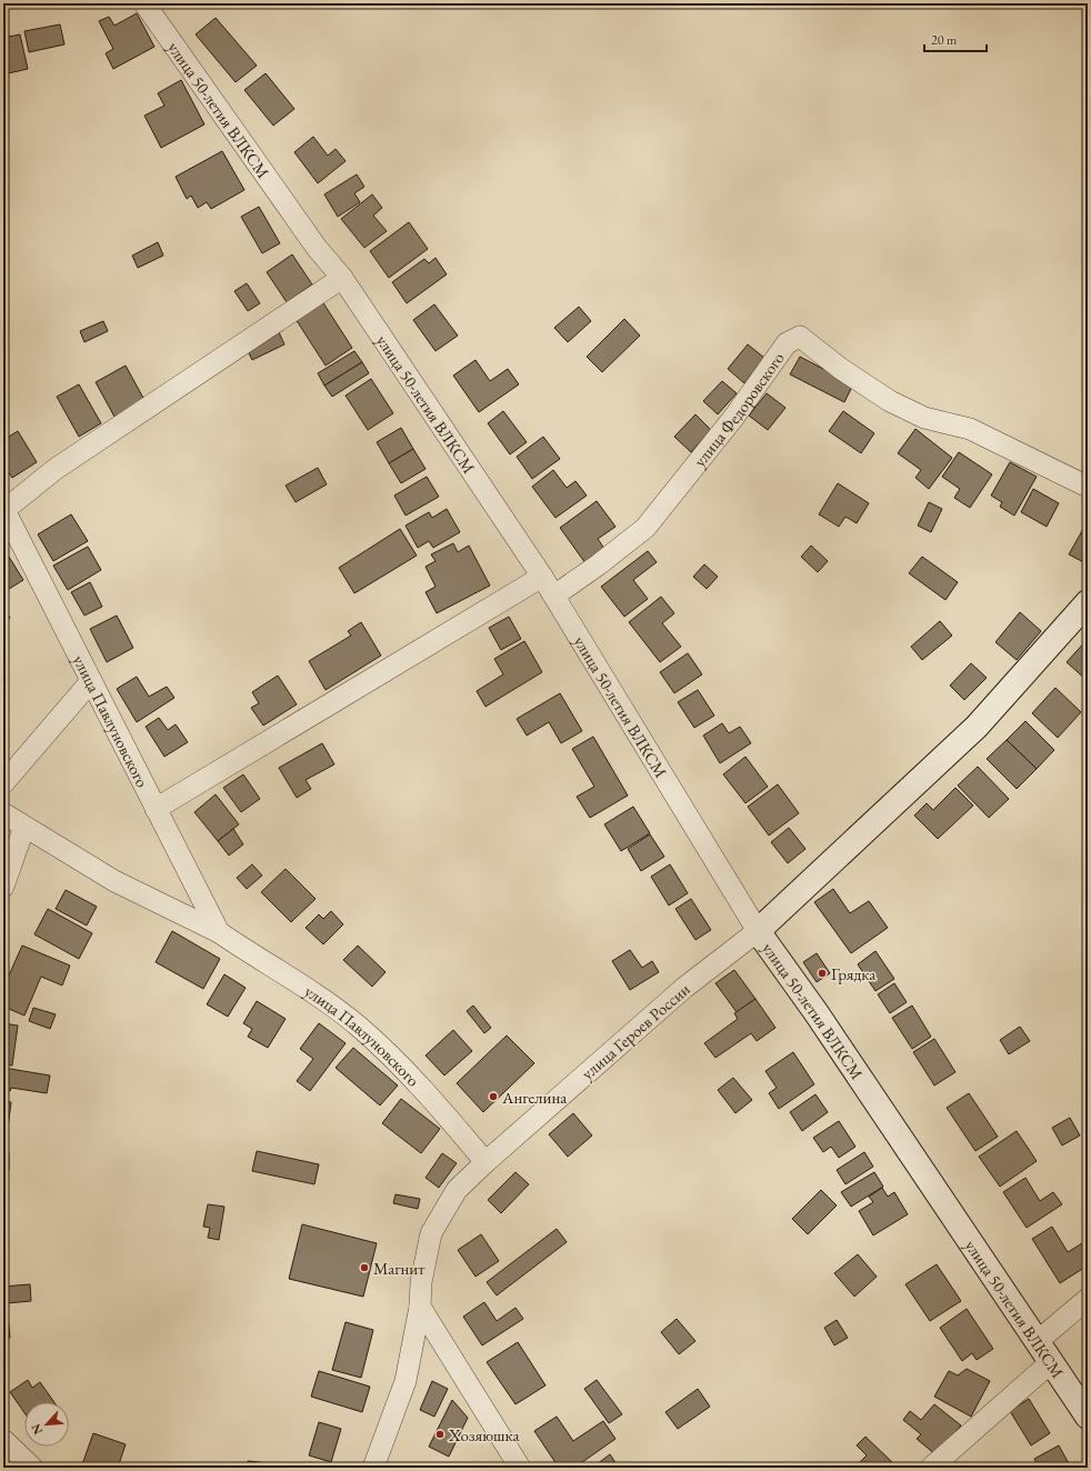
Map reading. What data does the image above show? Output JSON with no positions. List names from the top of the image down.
{
  "streets": {
    "street": [
      "улица 50-летия ВЛКСМ",
      "улица Федоровского",
      "улица Павлуновского",
      "улица Героев России"
    ]
  },
  "crossings": [
    ["улица 50-летия ВЛКСМ", "улица Федоровского"],
    ["улица 50-летия ВЛКСМ", "улица Героев России"],
    ["улица Павлуновского", "улица Героев России"]
  ],
  "places": [
    "Грядка",
    "Ангелина",
    "Магнит",
    "Хозяюшка"
  ],
  "scale_bar": "20 m",
  "north": "bottom left"
}
